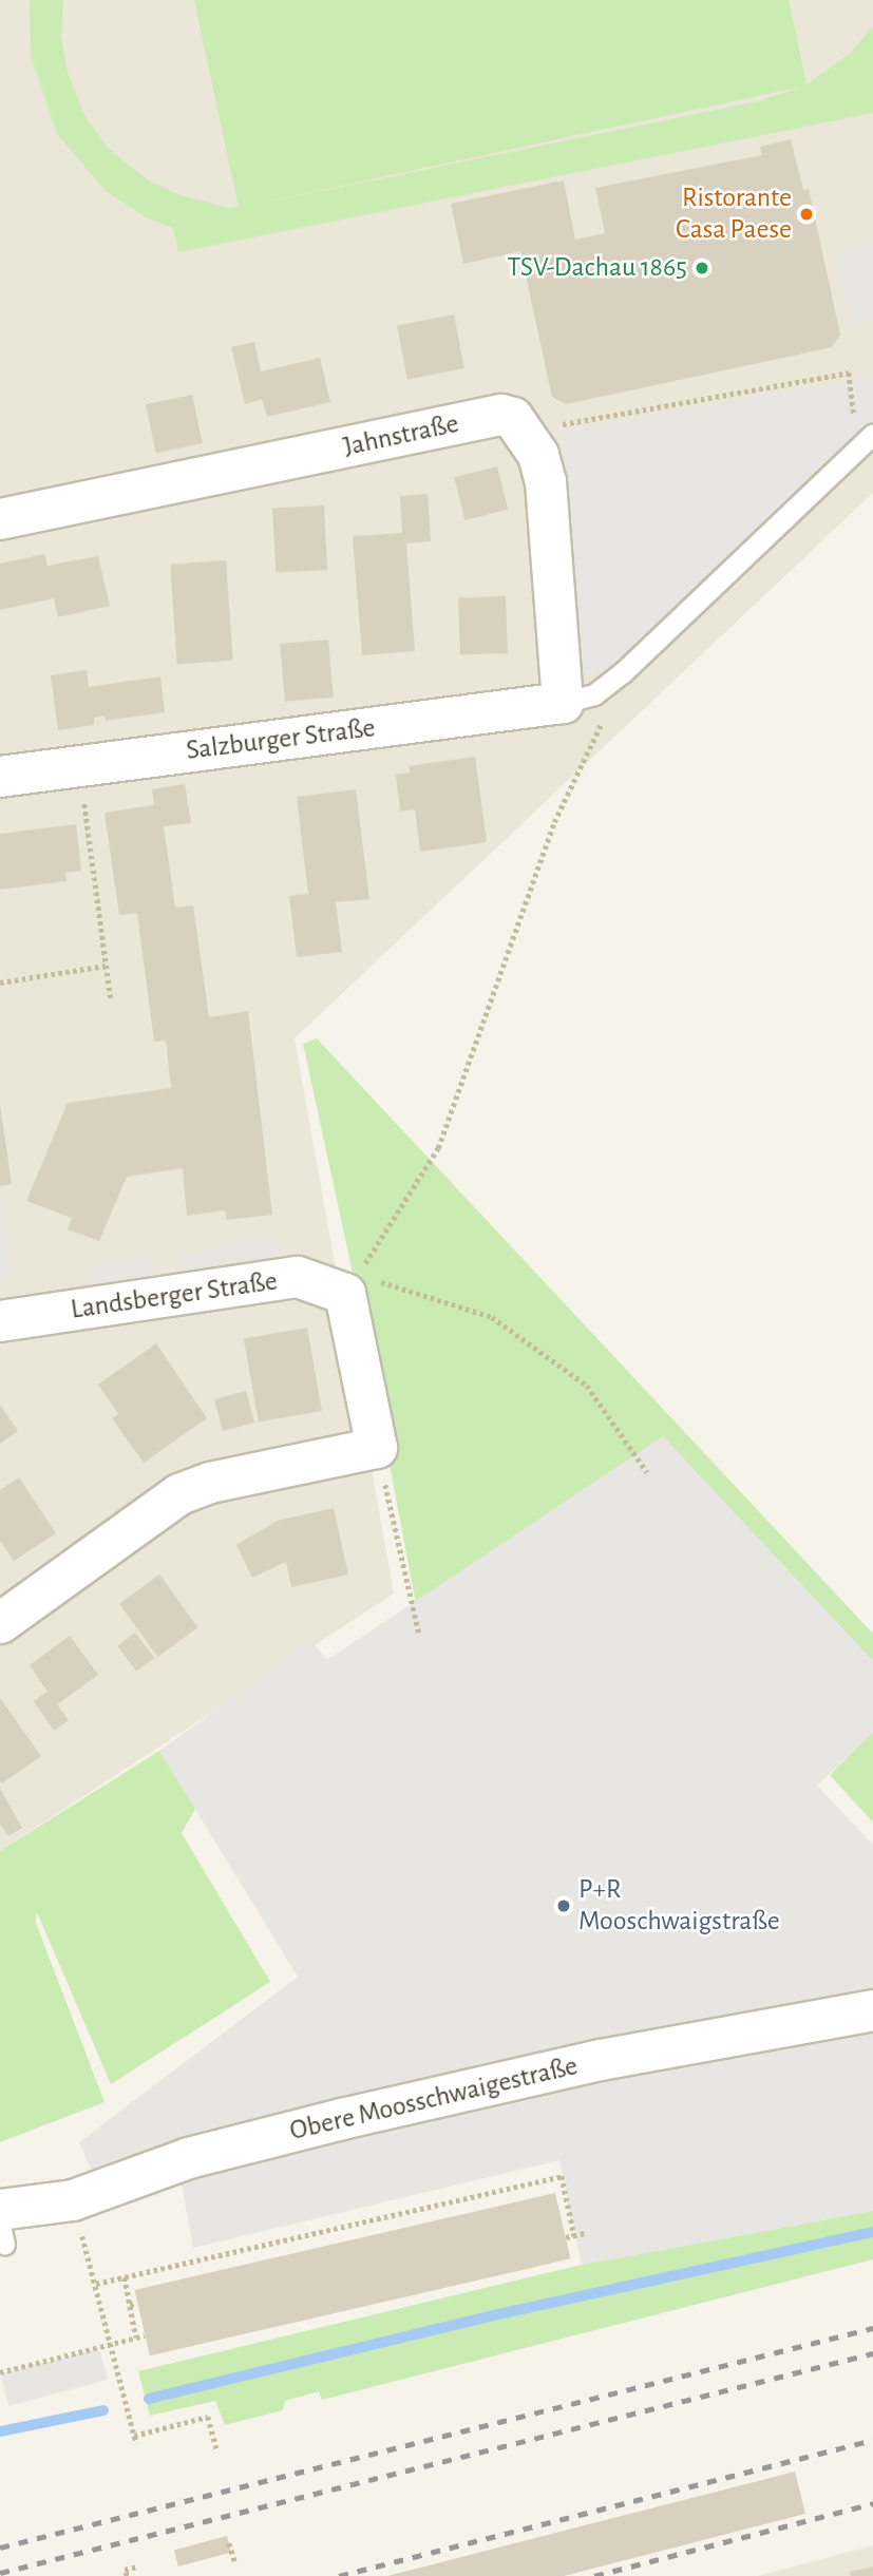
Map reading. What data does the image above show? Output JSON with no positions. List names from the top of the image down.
{
  "streets": {
    "street": [
      "Jahnstraße",
      "Salzburger Straße",
      "Landsberger Straße",
      "Obere Moosschwaigestraße"
    ]
  },
  "places": ["Ristorante Casa Paese", "TSV-Dachau 1865", "P+R Mooschwaigstraße"]
}
